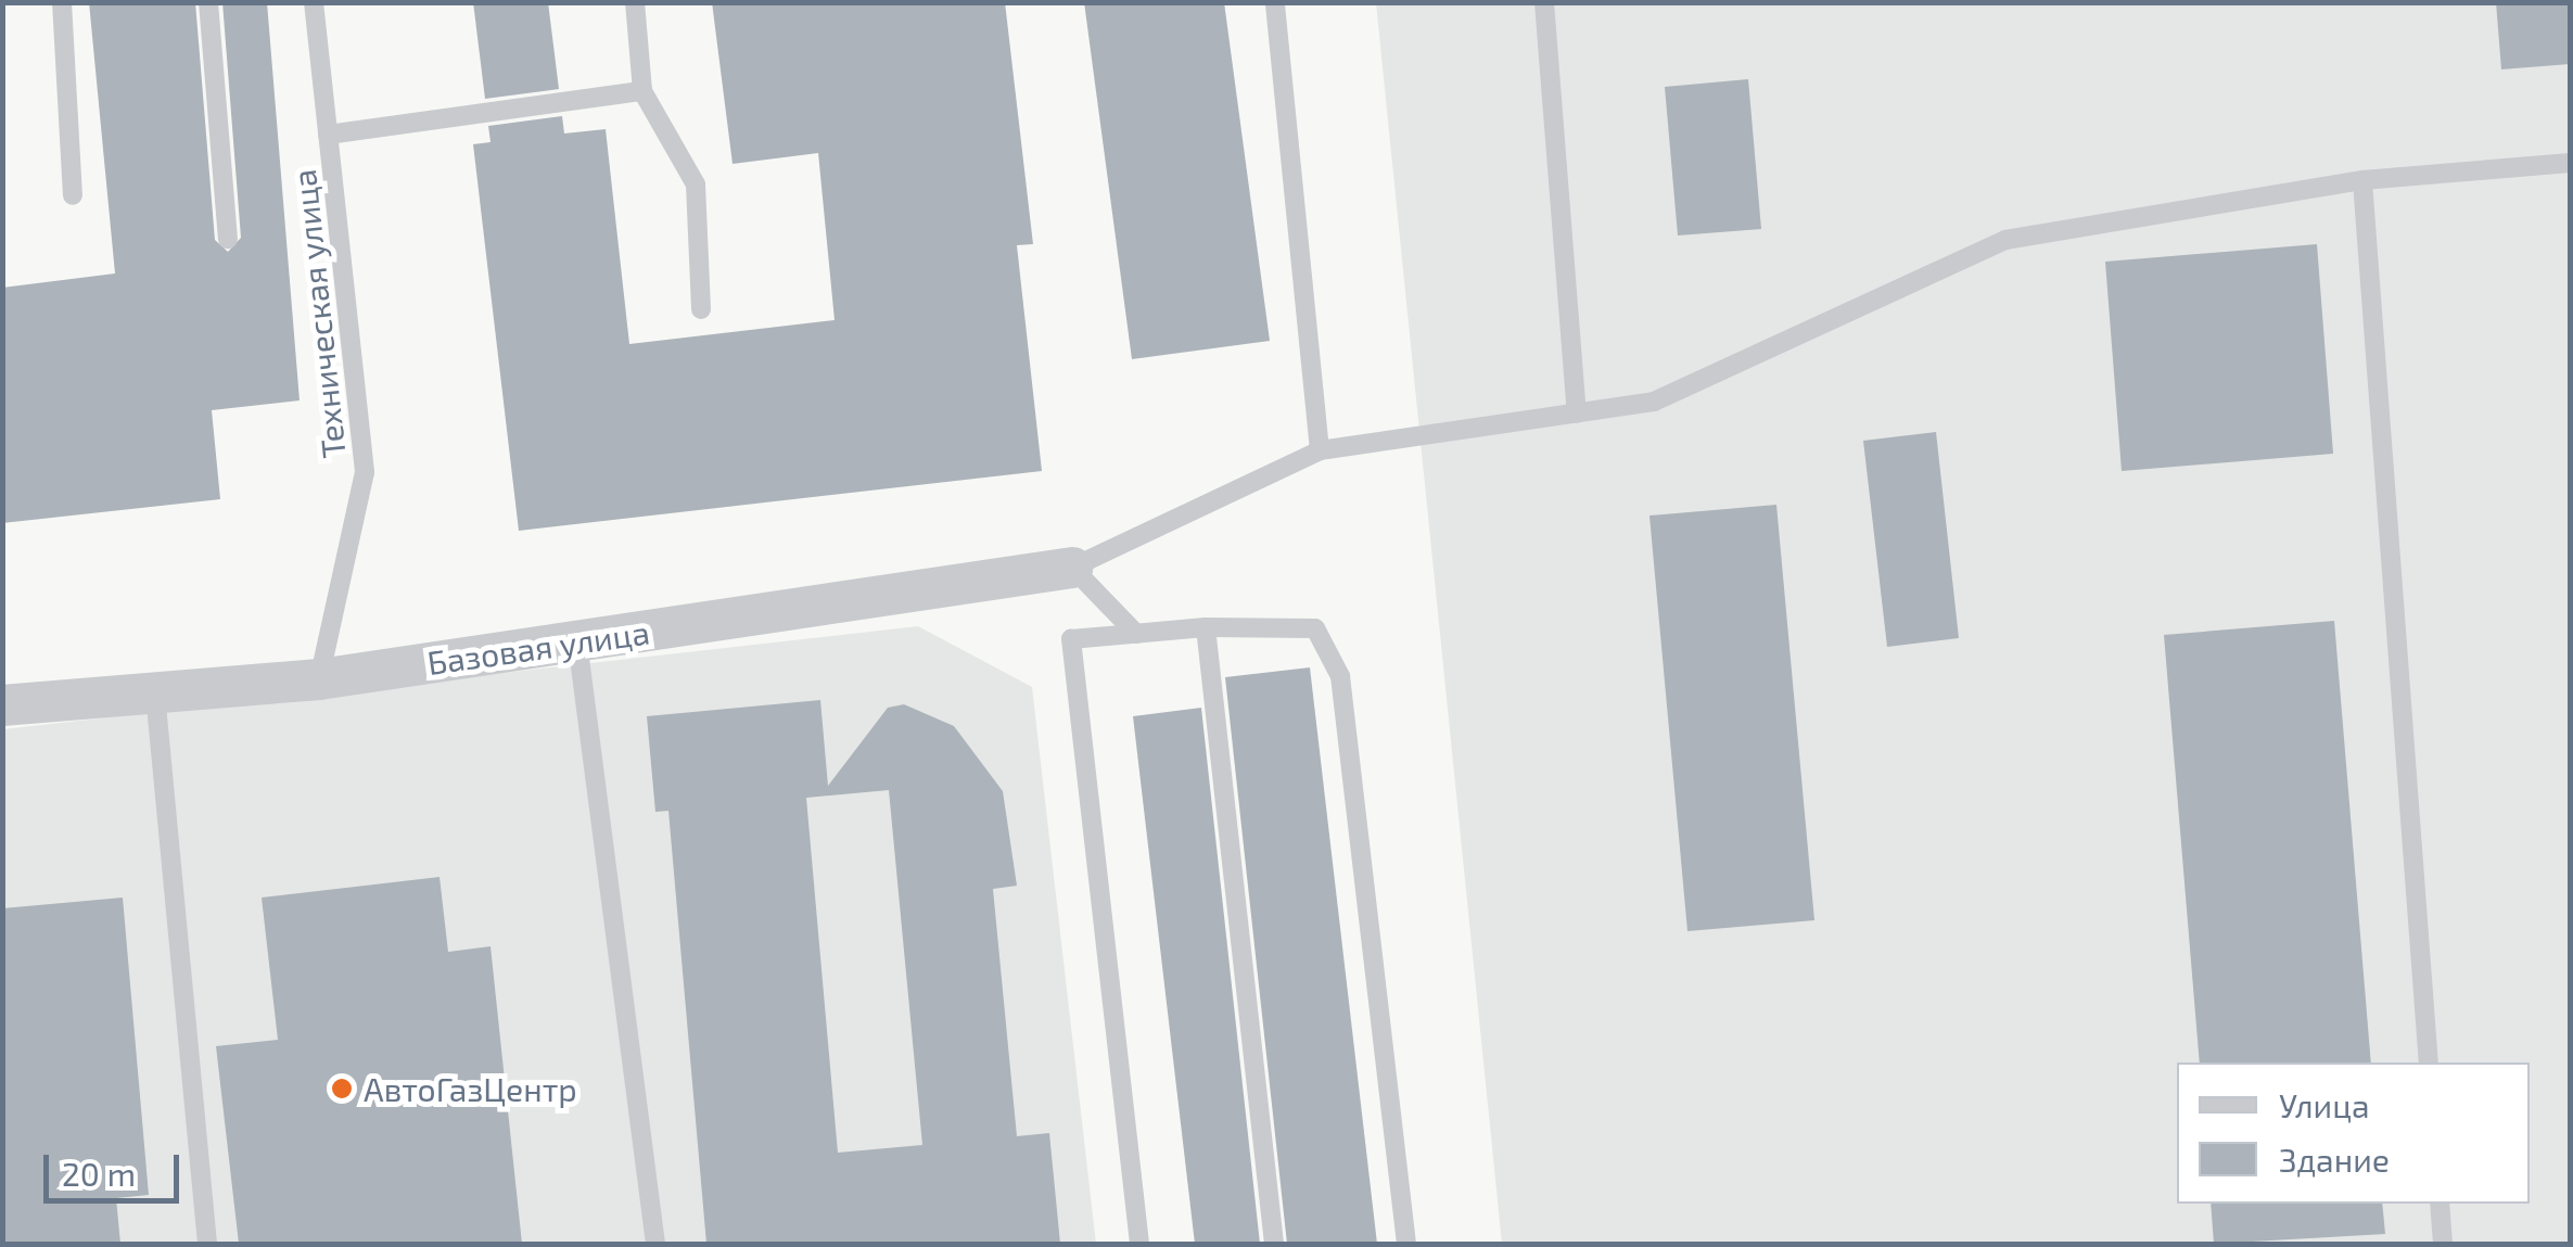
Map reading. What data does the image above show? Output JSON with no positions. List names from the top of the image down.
{
  "streets": {
    "street": ["Базовая улица"],
    "lane": ["Техническая улица"]
  },
  "crossings": [
    ["Техническая улица", "Базовая улица"]
  ],
  "places": ["АвтоГазЦентр"],
  "legend": ["Улица", "Здание"],
  "scale_bar": "20 m"
}
